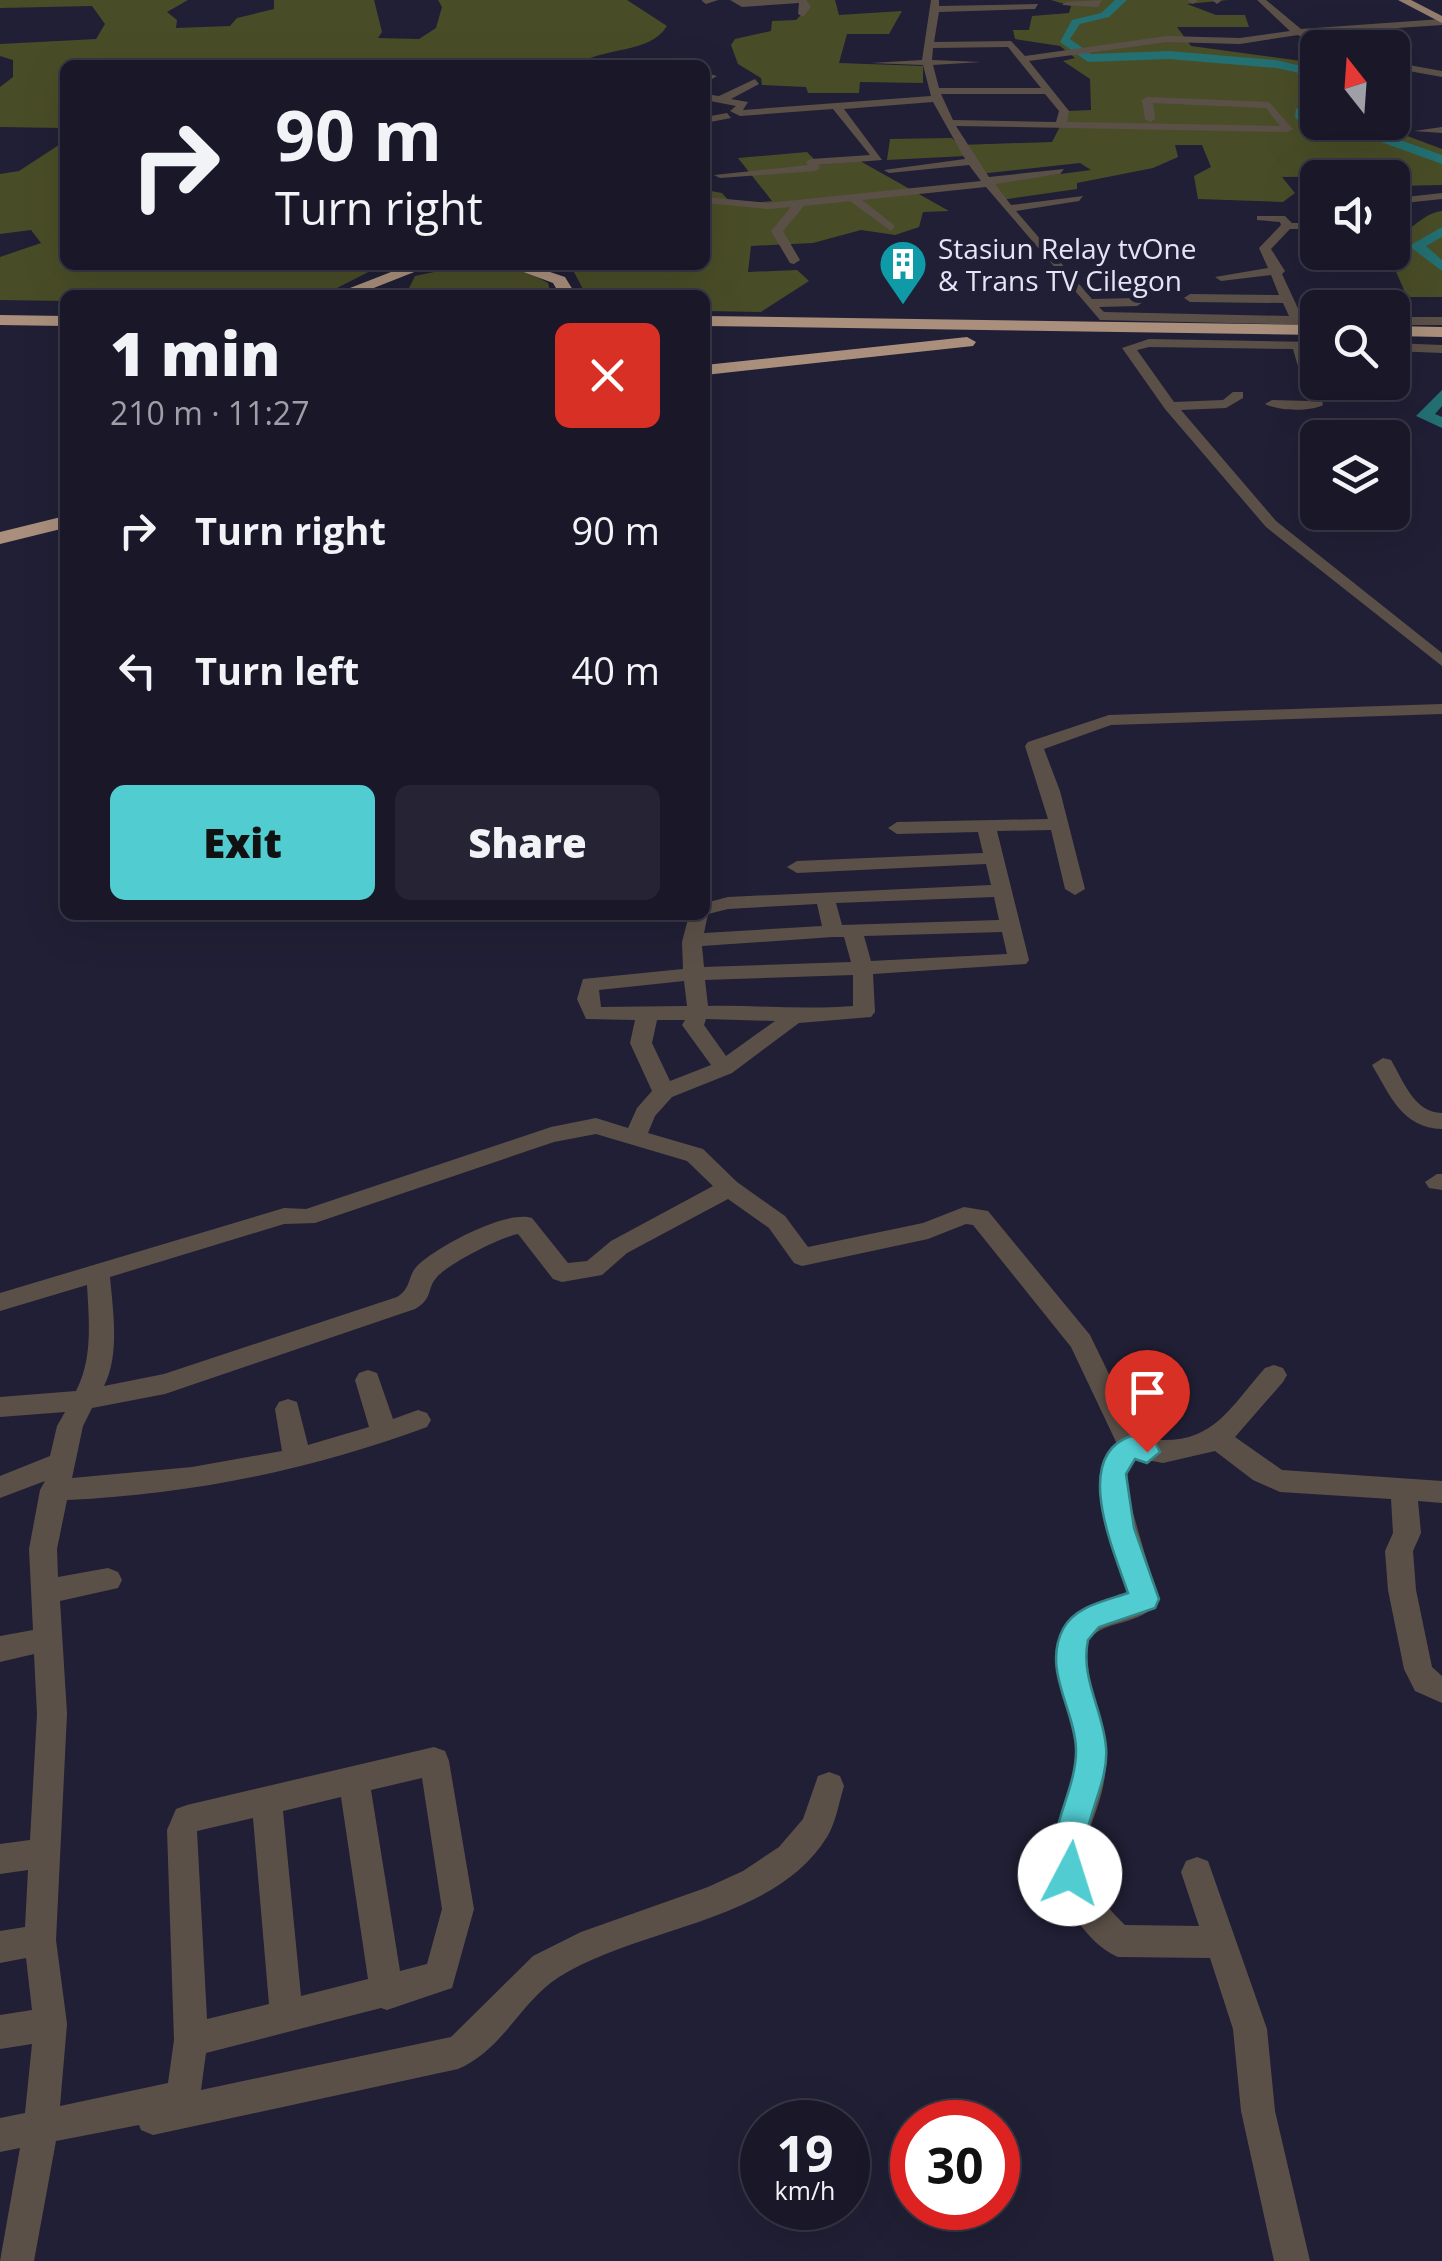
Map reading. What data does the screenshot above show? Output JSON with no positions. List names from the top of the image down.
{
  "places": {
    "building": ["Stasiun Relay tvOne & Trans TV Cilegon"]
  },
  "north": "top",
  "page": {
    "turn": ["90 m", "Turn right"],
    "heading": ["1 min", "210 m · 11:27"],
    "list": [
      {
        "name": "Turn right",
        "value": "90 m"
      },
      {
        "name": "Turn left",
        "value": "40 m"
      }
    ],
    "buttons": ["Exit", "Share"],
    "speed": "19 km/h",
    "limit": "30"
  }
}
